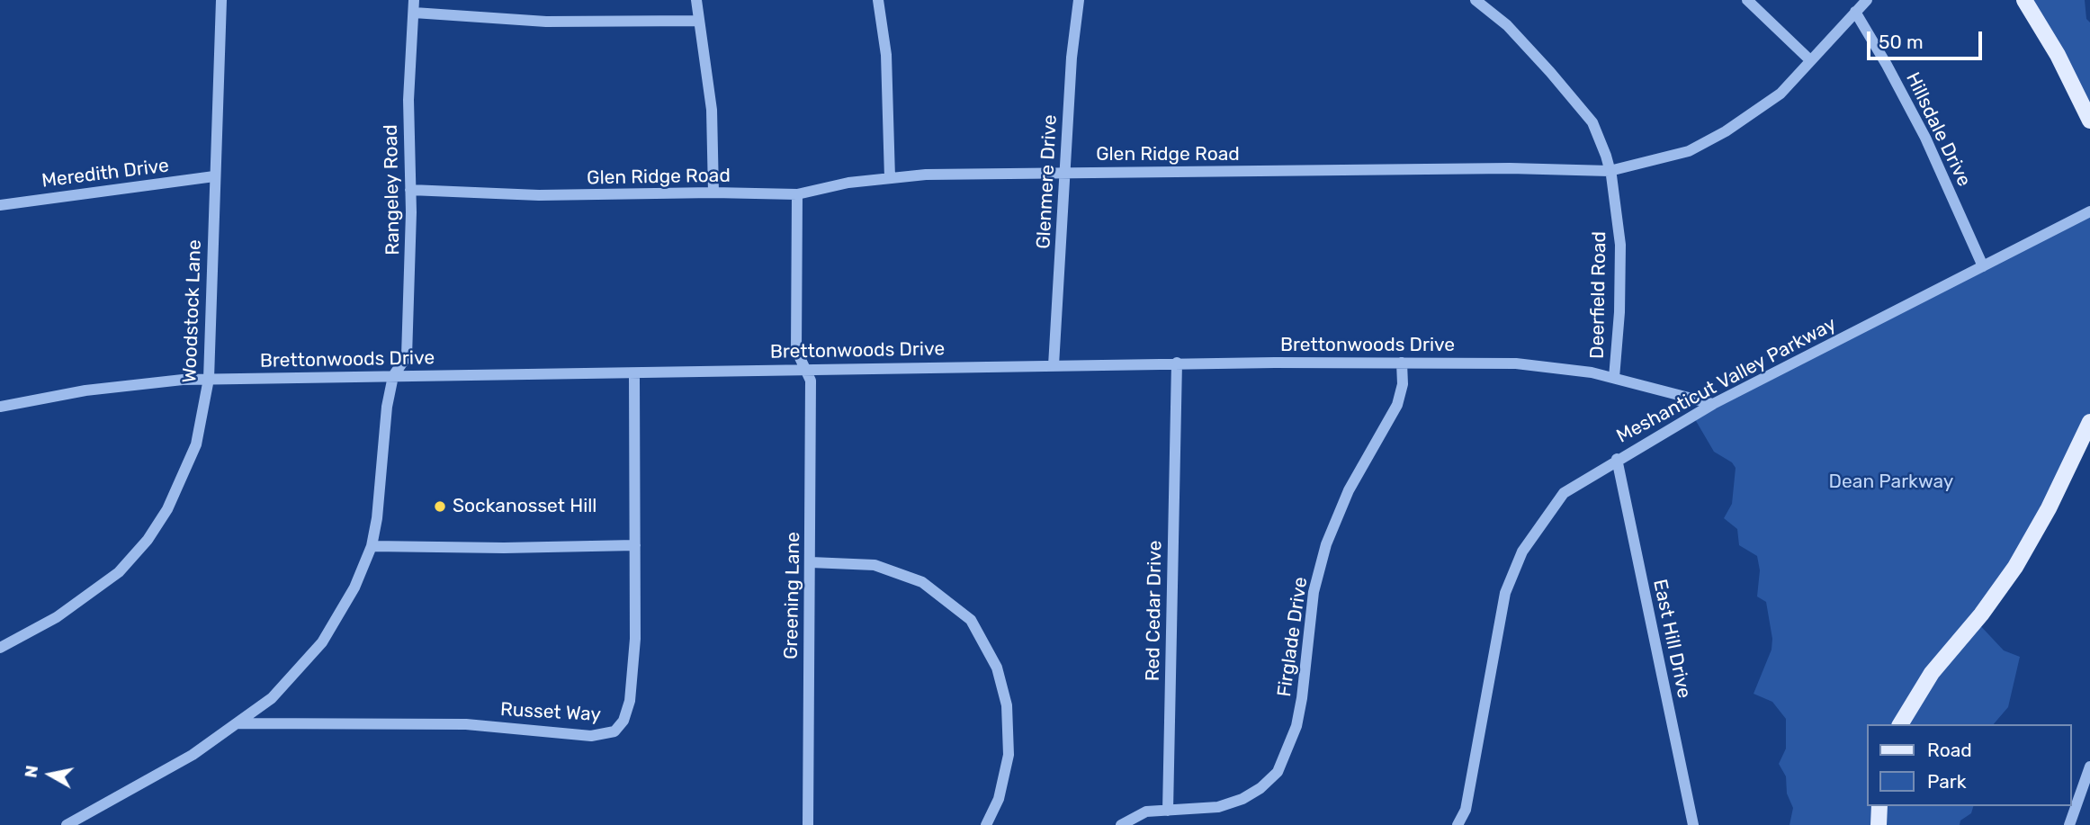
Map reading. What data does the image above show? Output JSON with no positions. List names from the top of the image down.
{
  "streets": {
    "street": [
      "Hillsdale Drive",
      "Glen Ridge Road",
      "Meredith Drive",
      "Glenmere Drive",
      "Rangeley Road",
      "Deerfield Road",
      "Woodstock Lane",
      "Brettonwoods Drive",
      "Meshanticut Valley Parkway",
      "Greening Lane",
      "Red Cedar Drive",
      "Firglade Drive",
      "East Hill Drive",
      "Russet Way"
    ]
  },
  "crossings": [
    ["Hillsdale Drive", "Glen Ridge Road"],
    ["Hillsdale Drive", "Meshanticut Valley Parkway"],
    ["Glen Ridge Road", "Glenmere Drive"],
    ["Glen Ridge Road", "Rangeley Road"],
    ["Glen Ridge Road", "Deerfield Road"],
    ["Glen Ridge Road", "Greening Lane"],
    ["Meredith Drive", "Woodstock Lane"],
    ["Glenmere Drive", "Brettonwoods Drive"],
    ["Rangeley Road", "Brettonwoods Drive"],
    ["Rangeley Road", "Russet Way"],
    ["Deerfield Road", "Brettonwoods Drive"],
    ["Woodstock Lane", "Brettonwoods Drive"],
    ["Brettonwoods Drive", "Meshanticut Valley Parkway"],
    ["Brettonwoods Drive", "Greening Lane"],
    ["Brettonwoods Drive", "Red Cedar Drive"],
    ["Brettonwoods Drive", "Firglade Drive"],
    ["Brettonwoods Drive", "Russet Way"],
    ["Meshanticut Valley Parkway", "East Hill Drive"],
    ["Red Cedar Drive", "Firglade Drive"]
  ],
  "parks": ["Dean Parkway"],
  "places": ["Sockanosset Hill"],
  "legend": ["Road", "Park"],
  "scale_bar": "50 m",
  "north": "left"
}
